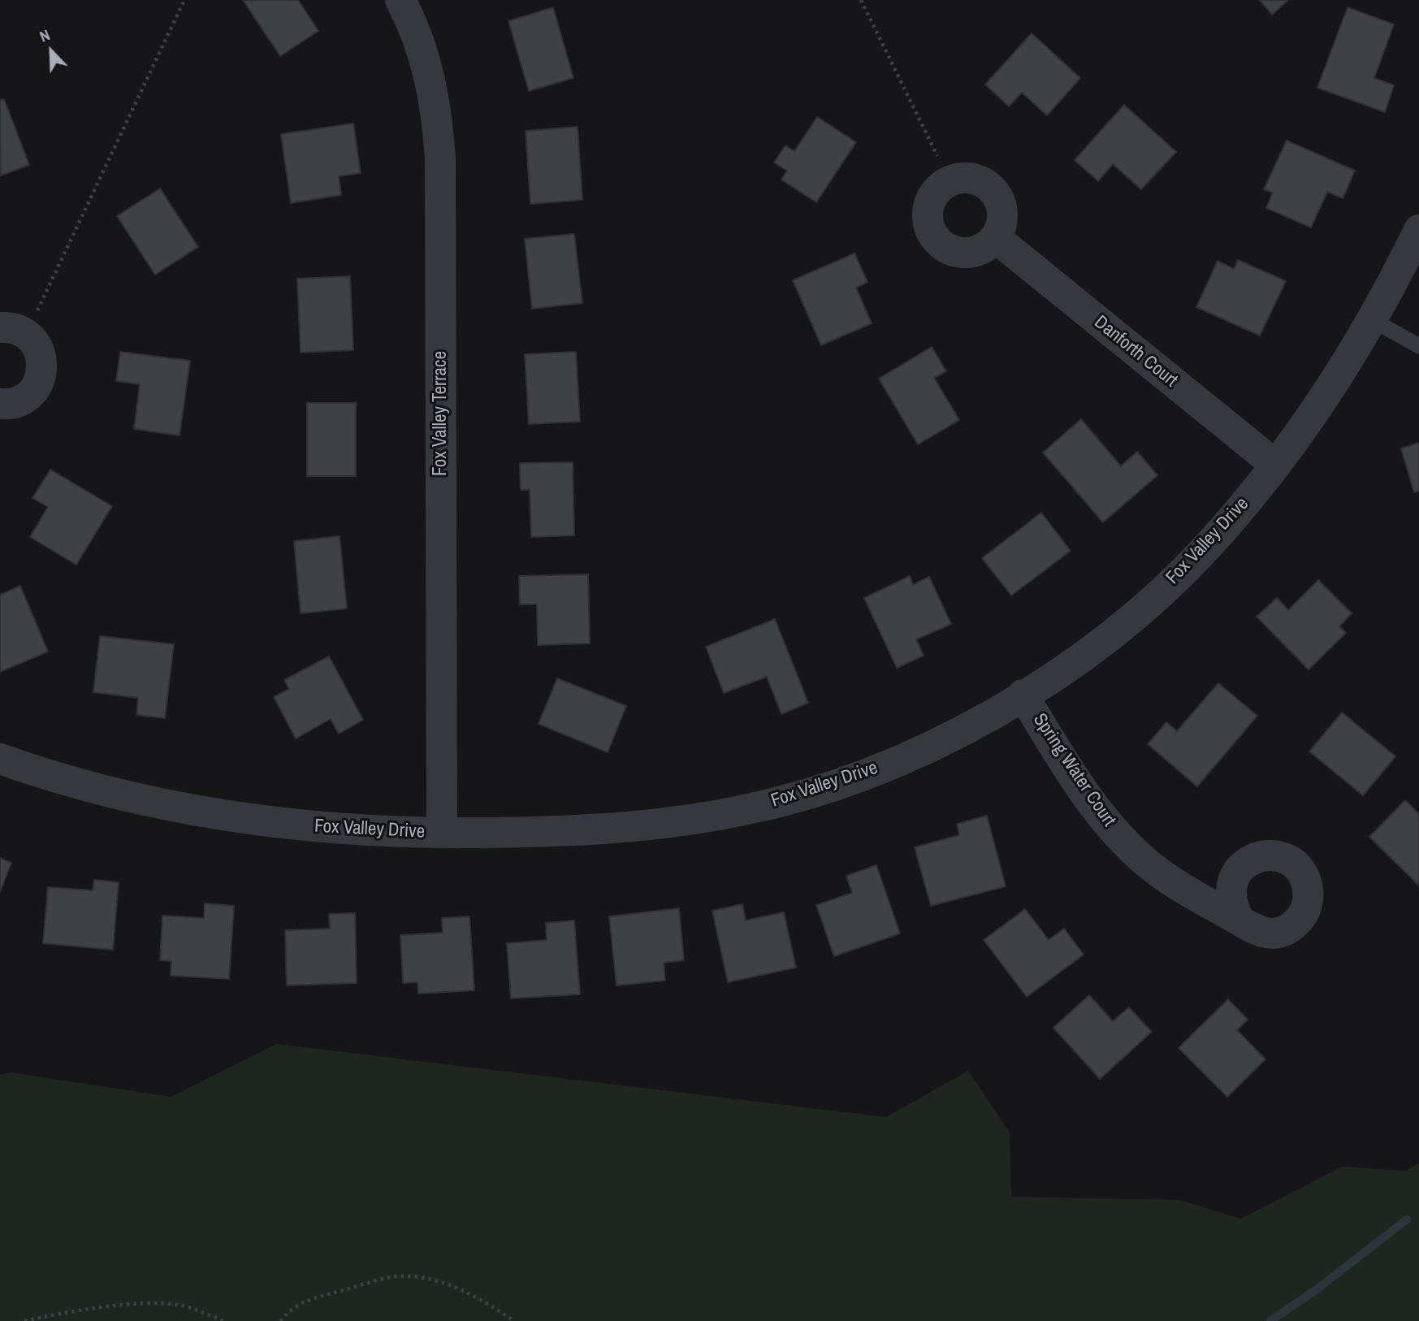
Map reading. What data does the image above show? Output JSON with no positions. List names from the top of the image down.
{
  "streets": {
    "street": [
      "Danforth Court",
      "Fox Valley Terrace",
      "Fox Valley Drive",
      "Spring Water Court"
    ]
  },
  "crossings": [
    ["Danforth Court", "Fox Valley Drive"],
    ["Fox Valley Terrace", "Fox Valley Drive"],
    ["Fox Valley Drive", "Spring Water Court"]
  ],
  "north": "top left"
}
